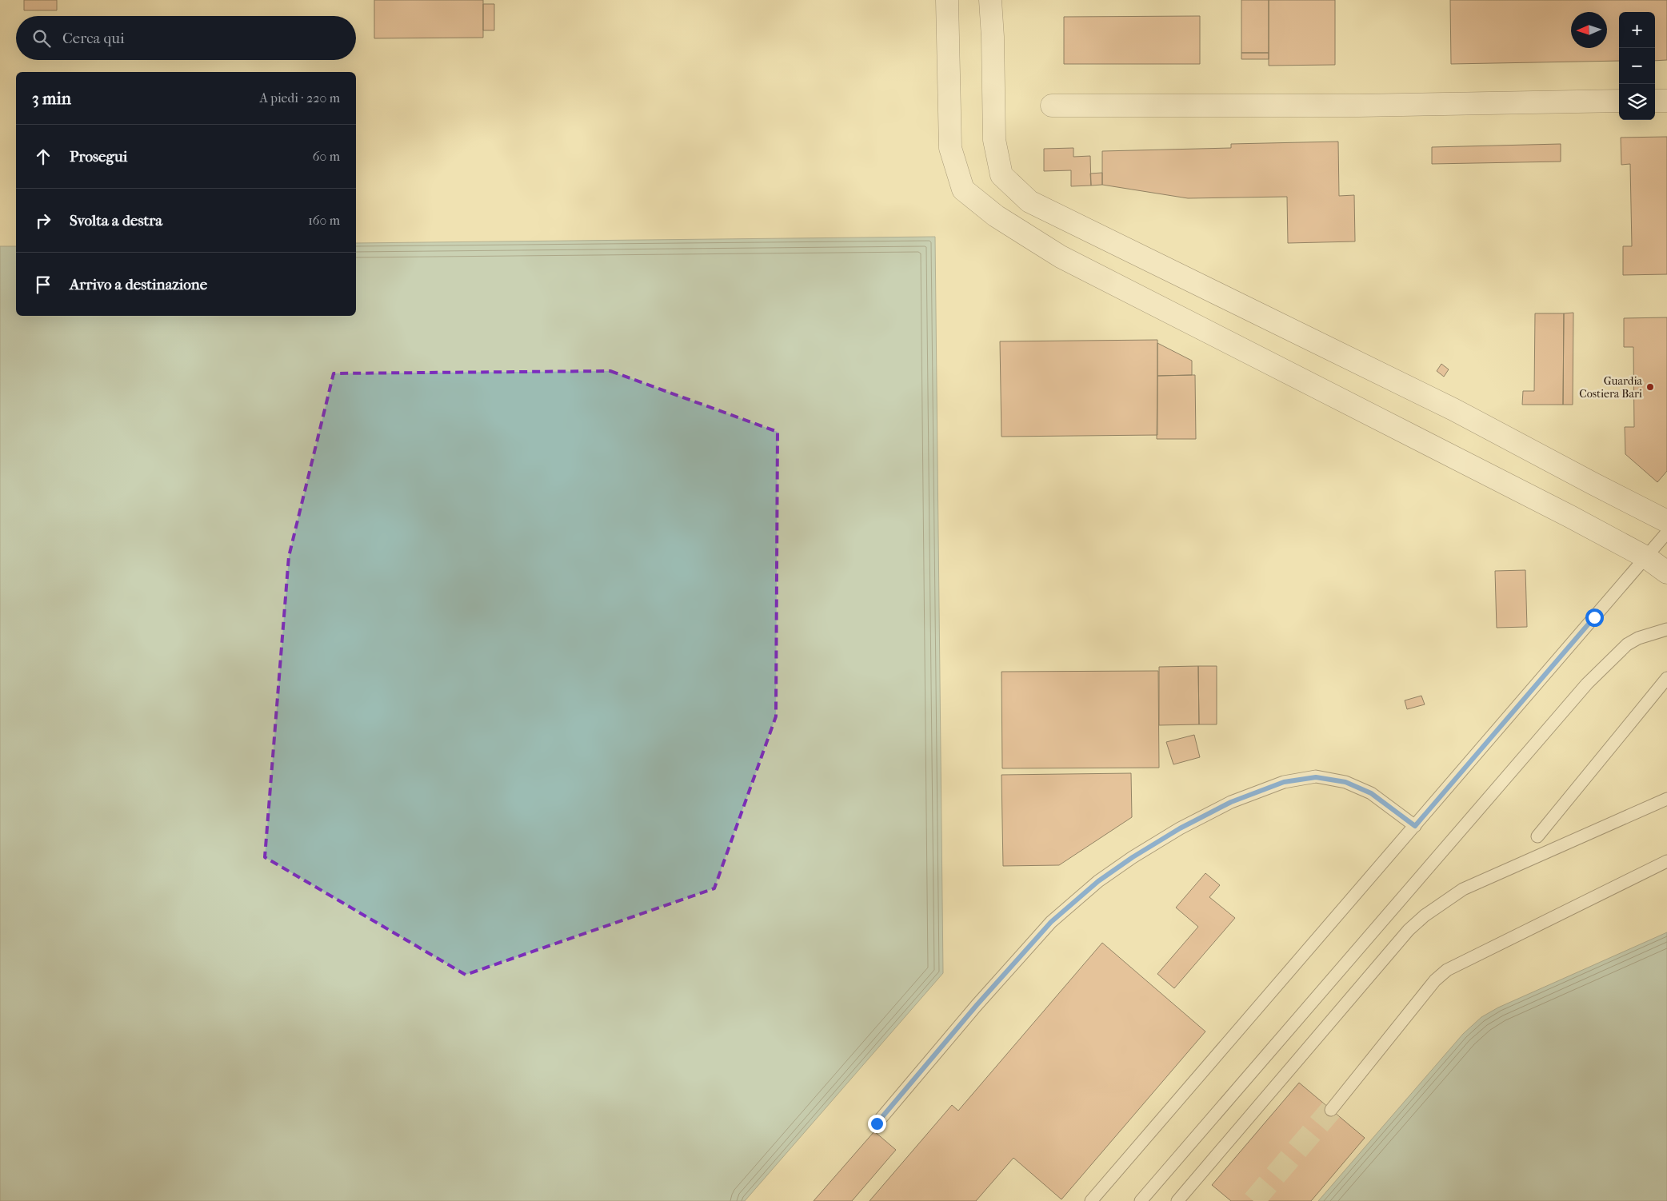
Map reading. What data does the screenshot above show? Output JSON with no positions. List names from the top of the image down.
{
  "places": ["Guardia Costiera Bari"],
  "north": "left",
  "page": {
    "map_buttons": ["+", "−"],
    "search": "Cerca qui",
    "heading": ["3 min", "A piedi · 220 m"],
    "list": [
      ["Prosegui", "60 m"],
      ["Svolta a destra", "160 m"],
      "Arrivo a destinazione"
    ]
  }
}
